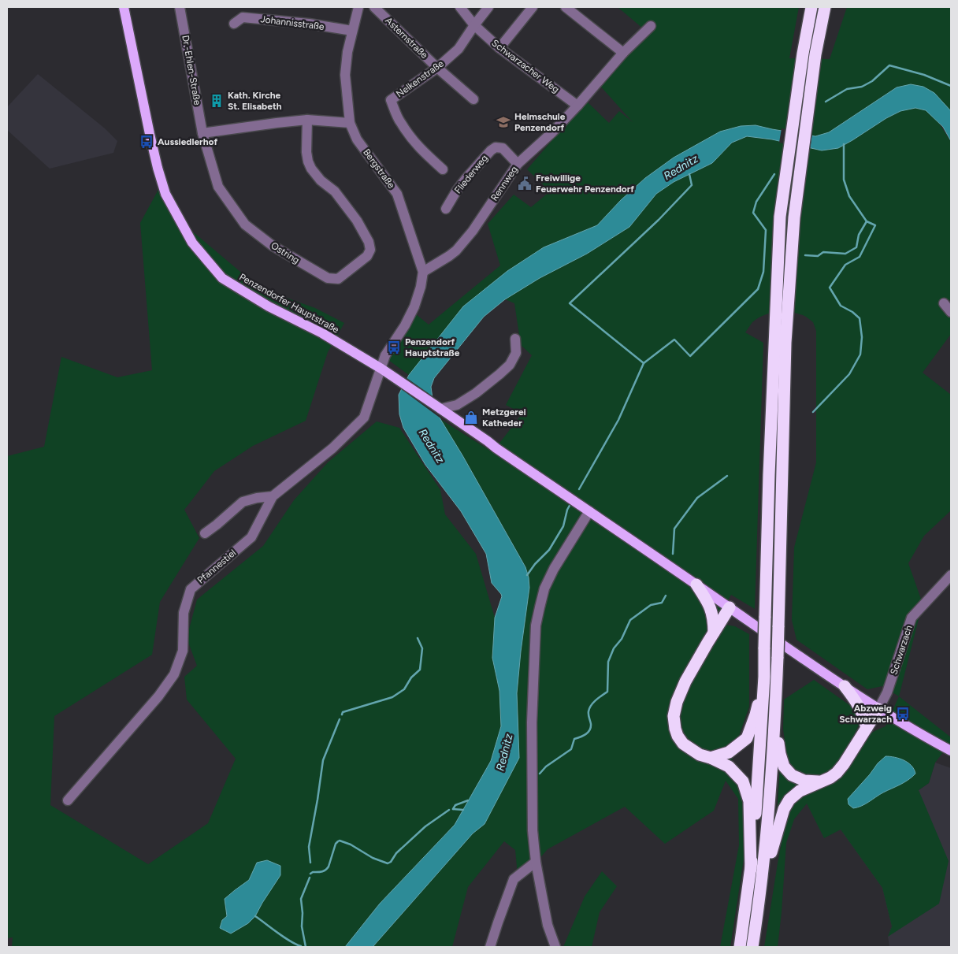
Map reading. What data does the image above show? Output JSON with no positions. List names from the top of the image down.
{
  "streets": {
    "main road": ["Penzendorfer Hauptstraße"],
    "street": [
      "Johannisstraße",
      "Asternstraße",
      "Schwarzacher Weg",
      "Dr.-Ehlen-Straße",
      "Nelkenstraße",
      "Bergstraße",
      "Fliederweg",
      "Rennweg",
      "Ostring",
      "Pfannestiel",
      "Schwarzach"
    ]
  },
  "crossings": [
    ["Johannisstraße", "Bergstraße"],
    ["Asternstraße", "Nelkenstraße"],
    ["Schwarzacher Weg", "Nelkenstraße"],
    ["Schwarzacher Weg", "Rennweg"],
    ["Dr.-Ehlen-Straße", "Ostring"],
    ["Bergstraße", "Rennweg"],
    ["Bergstraße", "Penzendorfer Hauptstraße"],
    ["Bergstraße", "Pfannestiel"],
    ["Fliederweg", "Rennweg"],
    ["Penzendorfer Hauptstraße", "Pfannestiel"],
    ["Penzendorfer Hauptstraße", "Schwarzach"]
  ],
  "water": ["Rednitz"],
  "places": {
    "building": ["Kath. Kirche St. Elisabeth"],
    "school or university": ["Helmschule Penzendorf"],
    "bus stop": ["Aussiedlerhof", "Penzendorf Hauptstraße", "Abzweig Schwarzach"],
    "public building": ["Freiwillige Feuerwehr Penzendorf"],
    "shop": ["Metzgerei Katheder"]
  }
}
